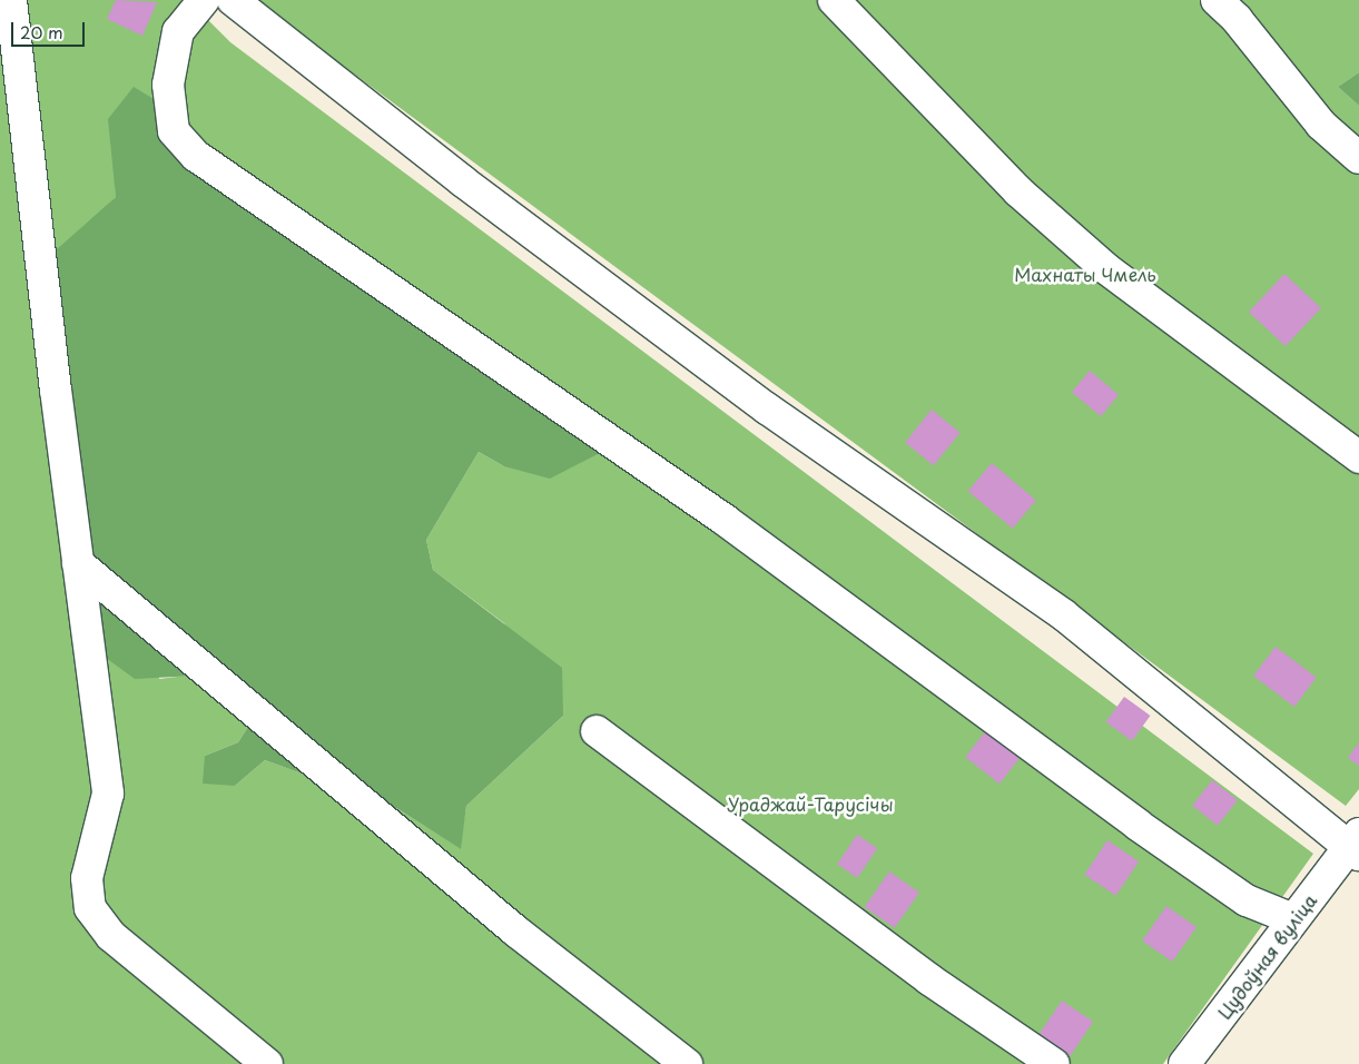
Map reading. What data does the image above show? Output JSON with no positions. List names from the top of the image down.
{
  "streets": {
    "street": ["Цудоўная вуліца"]
  },
  "parks": ["Махнаты Чмель", "Ураджай-Тарусічы"],
  "scale_bar": "20 m"
}
